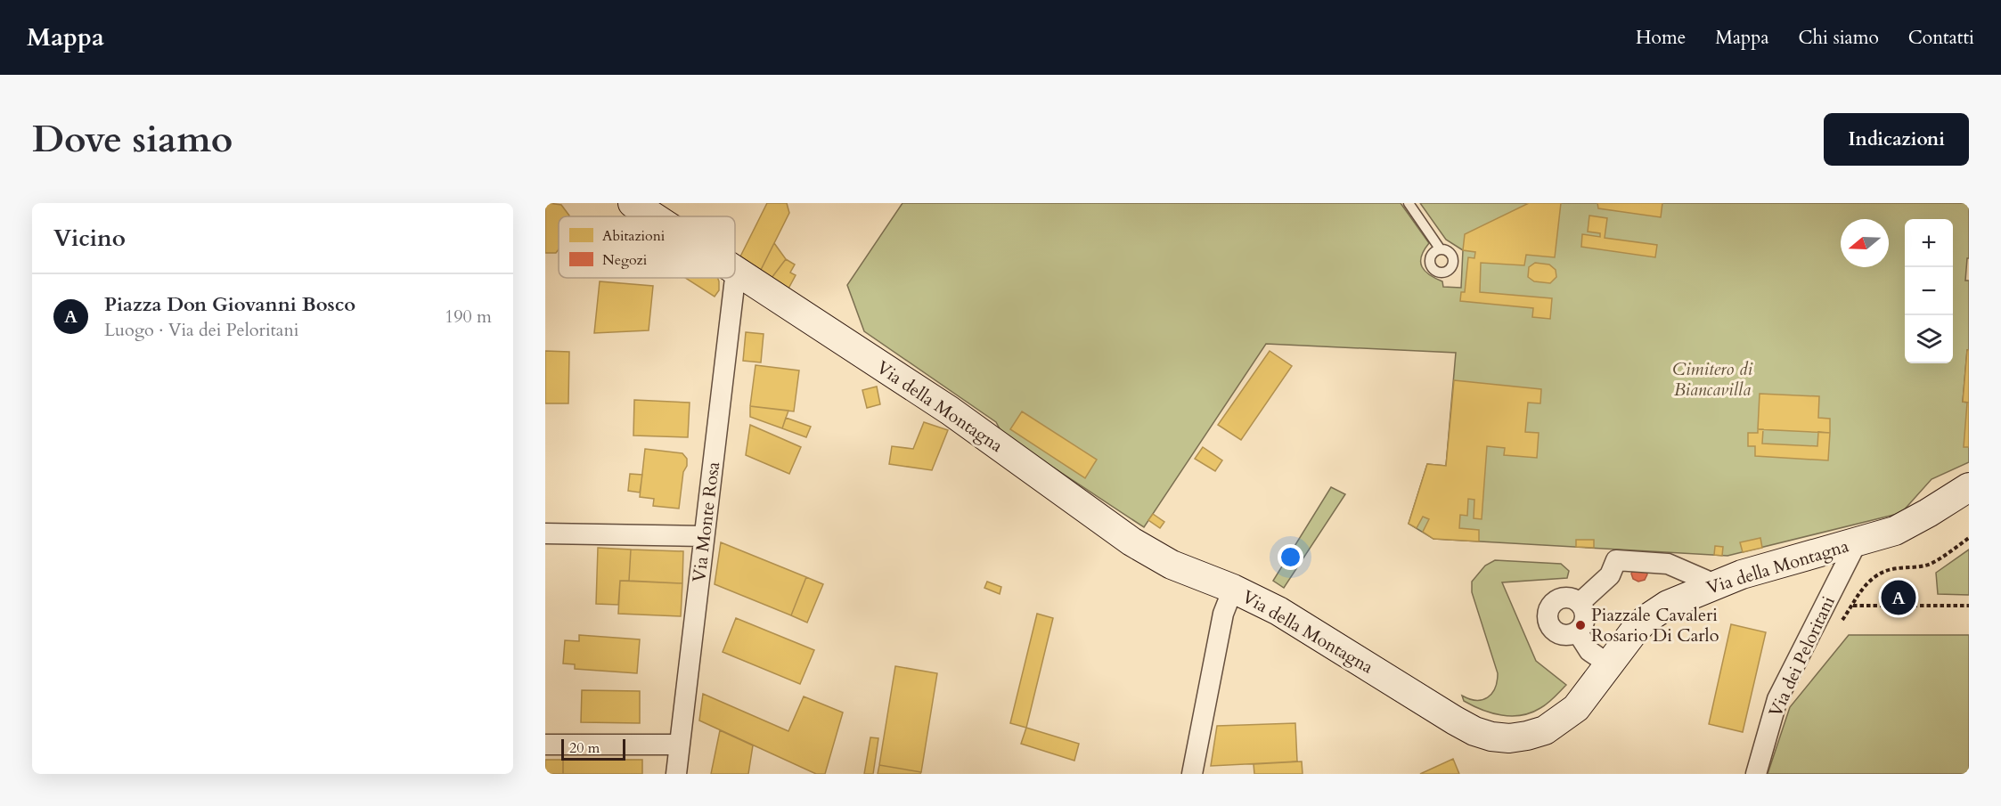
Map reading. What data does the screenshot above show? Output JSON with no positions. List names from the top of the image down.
{
  "streets": {
    "street": ["Via della Montagna", "Via Monte Rosa", "Via dei Peloritani"]
  },
  "crossings": [
    ["Via della Montagna", "Via Monte Rosa"],
    ["Via della Montagna", "Via dei Peloritani"]
  ],
  "parks": ["Cimitero di Biancavilla"],
  "places": ["Piazzale Cavaleri Rosario Di Carlo"],
  "legend": ["Abitazioni", "Negozi"],
  "scale_bar": "20 m",
  "north": "left",
  "page": {
    "header": "Mappa",
    "nav": [
      "Home",
      "Mappa",
      "Chi siamo",
      "Contatti"
    ],
    "buttons": "Indicazioni",
    "title": "Dove siamo",
    "heading": "Vicino",
    "map_buttons": ["+", "−"],
    "list": [
      {
        "mark": "A",
        "name": "Piazza Don Giovanni Bosco",
        "note": "Luogo · Via dei Peloritani",
        "value": "190 m"
      }
    ],
    "pins": "A",
    "scale": "20 m"
  }
}
